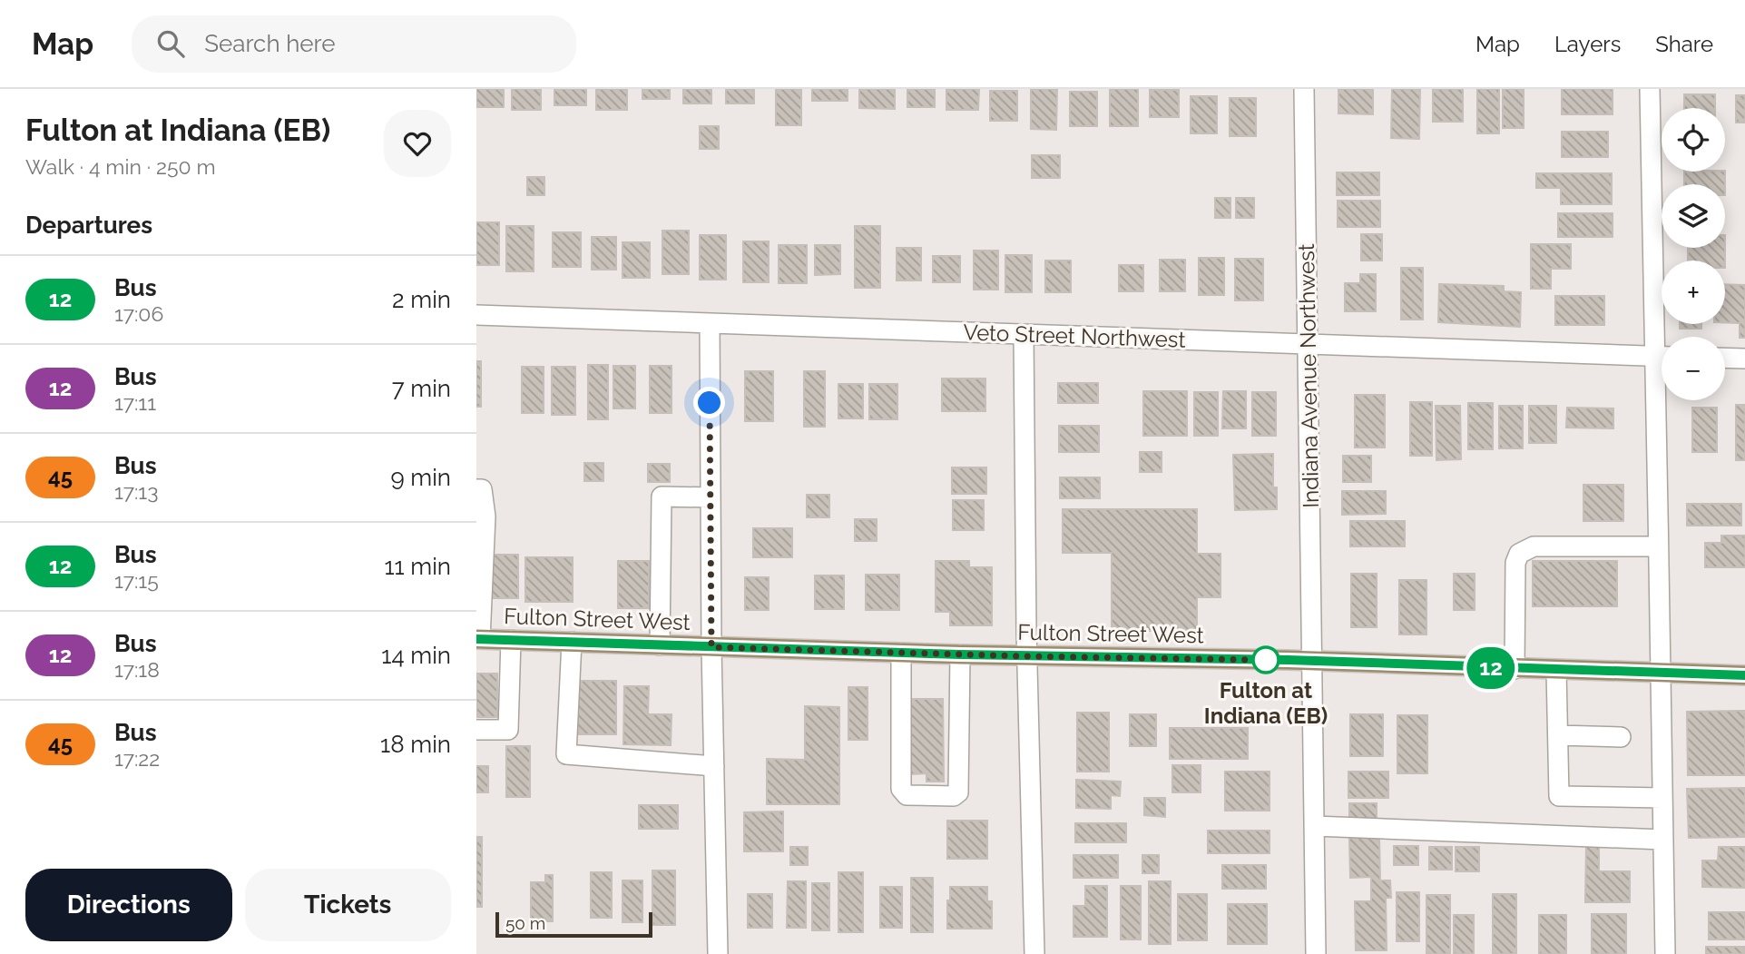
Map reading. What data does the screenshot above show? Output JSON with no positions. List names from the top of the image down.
{
  "streets": {
    "main road": ["Fulton Street West"],
    "street": ["Veto Street Northwest", "Indiana Avenue Northwest"]
  },
  "crossings": [
    ["Veto Street Northwest", "Indiana Avenue Northwest"],
    ["Indiana Avenue Northwest", "Fulton Street West"]
  ],
  "places": ["Fulton at Indiana (EB)"],
  "lines": ["bus line 12"],
  "scale_bar": "50 m",
  "page": {
    "header": "Map",
    "search": "Search here",
    "nav": ["Map", "Layers", "Share"],
    "heading": [
      ["Fulton at Indiana (EB)", "Walk · 4 min · 250 m"],
      "Departures"
    ],
    "on_map": "12",
    "map_buttons": ["+", "−"],
    "list": [
      {
        "mark": "12",
        "name": "Bus",
        "note": "17:06",
        "value": "2 min"
      },
      {
        "mark": "12",
        "name": "Bus",
        "note": "17:11",
        "value": "7 min"
      },
      {
        "mark": "45",
        "name": "Bus",
        "note": "17:13",
        "value": "9 min"
      },
      {
        "mark": "12",
        "name": "Bus",
        "note": "17:15",
        "value": "11 min"
      },
      {
        "mark": "12",
        "name": "Bus",
        "note": "17:18",
        "value": "14 min"
      },
      {
        "mark": "45",
        "name": "Bus",
        "note": "17:22",
        "value": "18 min"
      }
    ],
    "buttons": ["Directions", "Tickets"],
    "scale": "50 m"
  }
}
